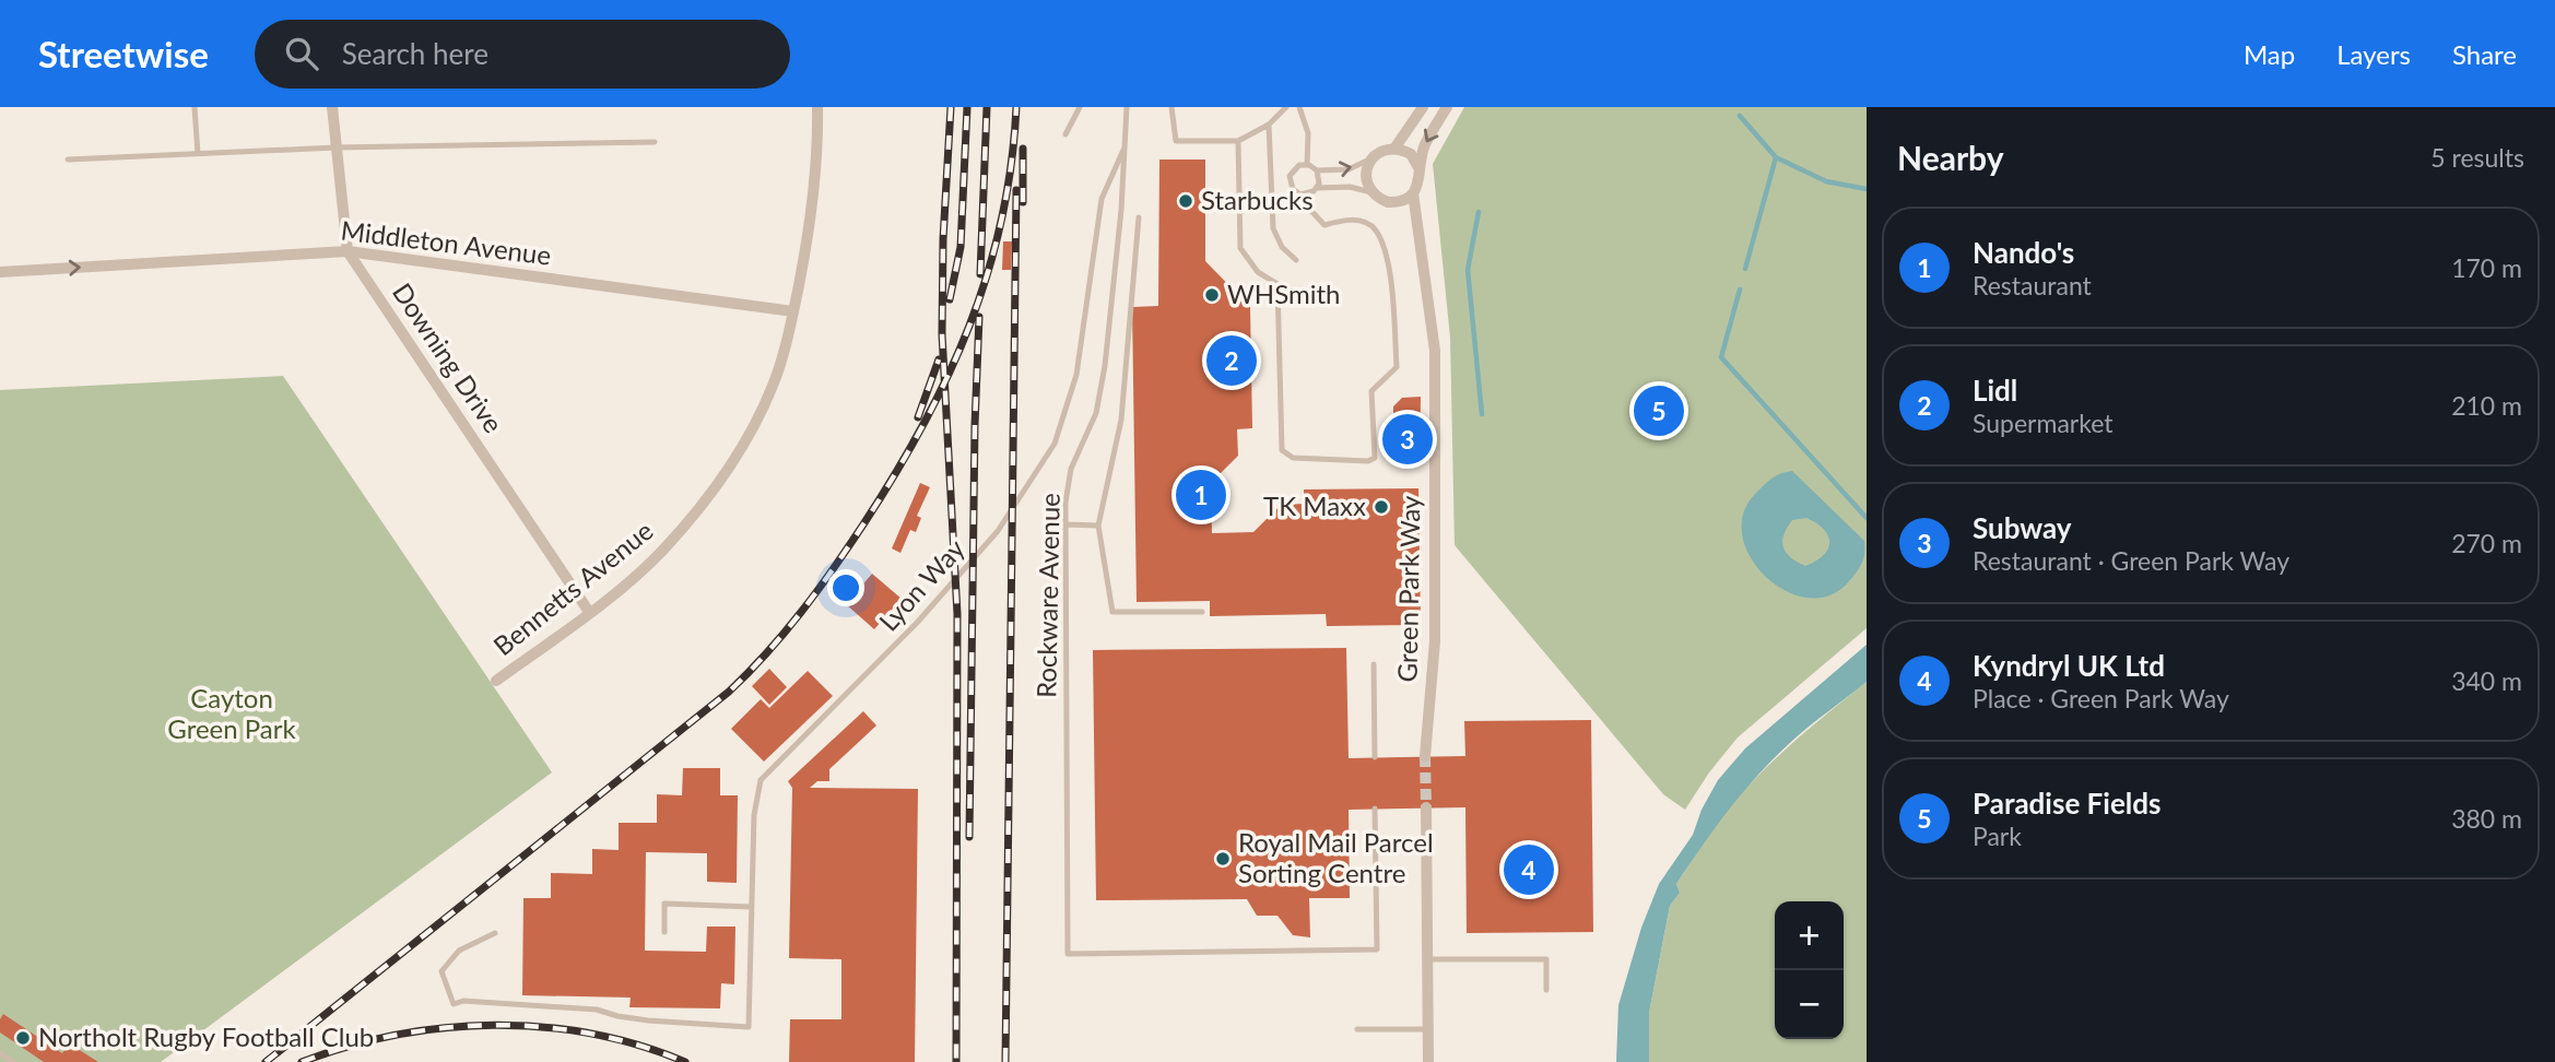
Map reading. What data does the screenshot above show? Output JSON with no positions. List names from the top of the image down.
{
  "streets": {
    "street": [
      "Middleton Avenue",
      "Downing Drive",
      "Bennetts Avenue",
      "Green Park Way"
    ],
    "lane": ["Lyon Way", "Rockware Avenue"]
  },
  "crossings": [
    ["Middleton Avenue", "Downing Drive"],
    ["Middleton Avenue", "Bennetts Avenue"],
    ["Downing Drive", "Bennetts Avenue"],
    ["Lyon Way", "Rockware Avenue"]
  ],
  "one_way": ["Middleton Avenue"],
  "parks": ["Cayton Green Park"],
  "places": [
    "Starbucks",
    "WHSmith",
    "TK Maxx",
    "Royal Mail Parcel Sorting Centre",
    "Northolt Rugby Football Club"
  ],
  "page": {
    "header": "Streetwise",
    "search": "Search here",
    "nav": ["Map", "Layers", "Share"],
    "heading": ["Nearby", "5 results"],
    "list": [
      {
        "mark": "1",
        "name": "Nando's",
        "note": "Restaurant",
        "value": "170 m"
      },
      {
        "mark": "2",
        "name": "Lidl",
        "note": "Supermarket",
        "value": "210 m"
      },
      {
        "mark": "3",
        "name": "Subway",
        "note": "Restaurant · Green Park Way",
        "value": "270 m"
      },
      {
        "mark": "4",
        "name": "Kyndryl UK Ltd",
        "note": "Place · Green Park Way",
        "value": "340 m"
      },
      {
        "mark": "5",
        "name": "Paradise Fields",
        "note": "Park",
        "value": "380 m"
      }
    ],
    "pins": [
      "2",
      "5",
      "3",
      "1",
      "4"
    ],
    "map_buttons": ["+", "−"]
  }
}
